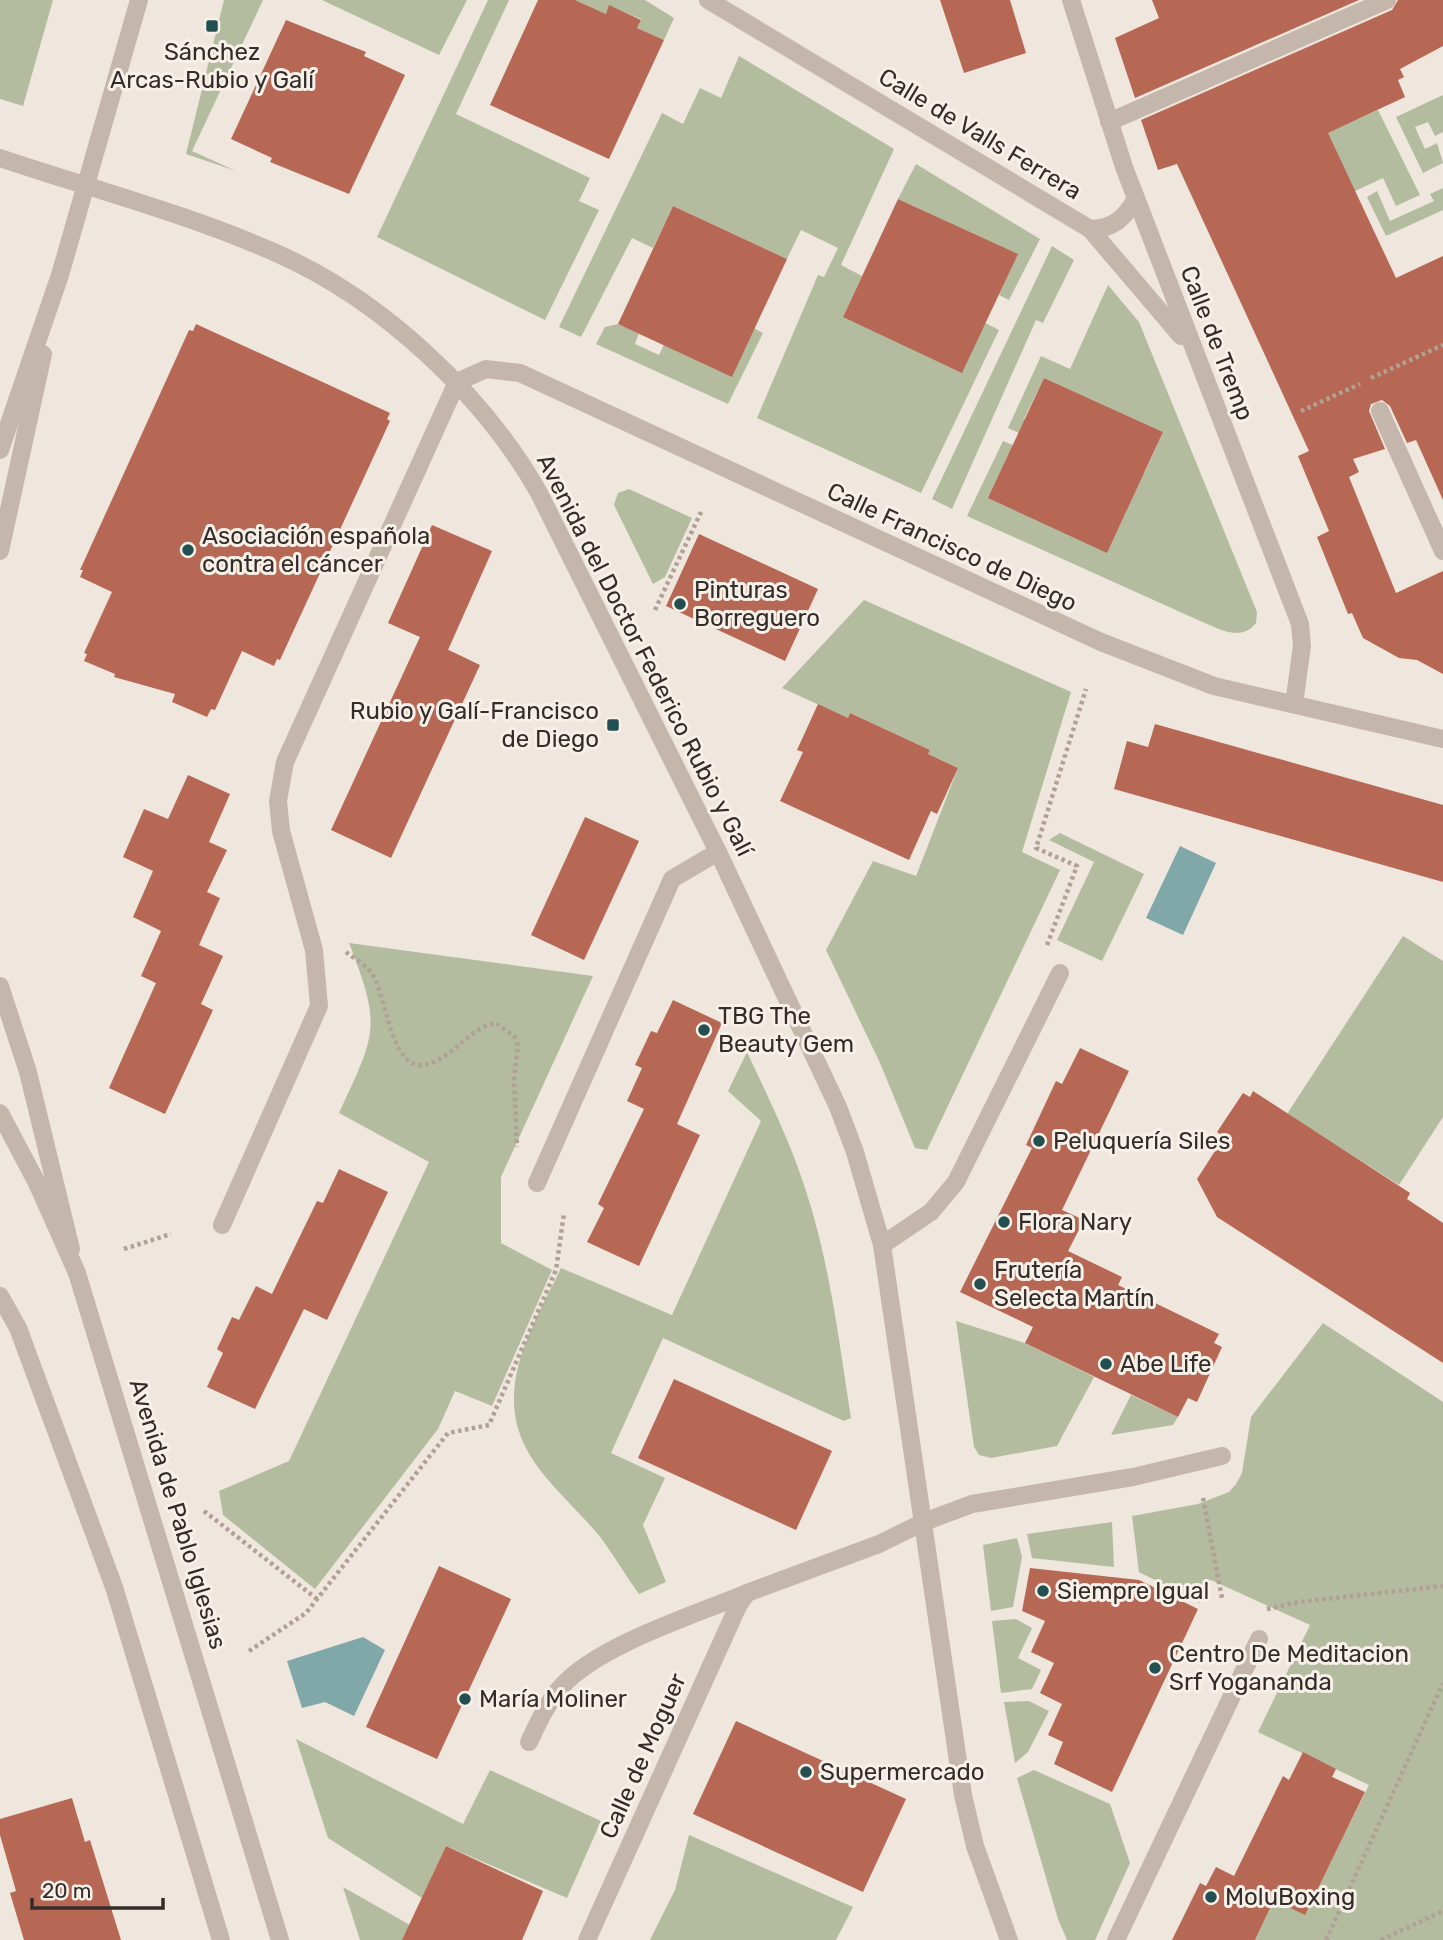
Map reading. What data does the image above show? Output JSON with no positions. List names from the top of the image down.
{
  "streets": {
    "street": [
      "Calle de Valls Ferrera",
      "Calle de Tremp",
      "Calle Francisco de Diego",
      "Avenida del Doctor Federico Rubio y Galí",
      "Avenida de Pablo Iglesias",
      "Calle de Moguer"
    ]
  },
  "crossings": [
    ["Calle de Valls Ferrera", "Calle de Tremp"],
    ["Calle de Tremp", "Calle Francisco de Diego"],
    ["Calle Francisco de Diego", "Avenida del Doctor Federico Rubio y Galí"]
  ],
  "places": {
    "transit": ["Sánchez Arcas-Rubio y Galí", "Rubio y Galí-Francisco de Diego"],
    "other": [
      "Asociación española contra el cáncer",
      "Pinturas Borreguero",
      "TBG The Beauty Gem",
      "Peluquería Siles",
      "Flora Nary",
      "Frutería Selecta Martín",
      "Abe Life",
      "Siempre Igual",
      "Centro De Meditacion Srf Yogananda",
      "María Moliner",
      "Supermercado",
      "MoluBoxing"
    ]
  },
  "scale_bar": "20 m"
}
